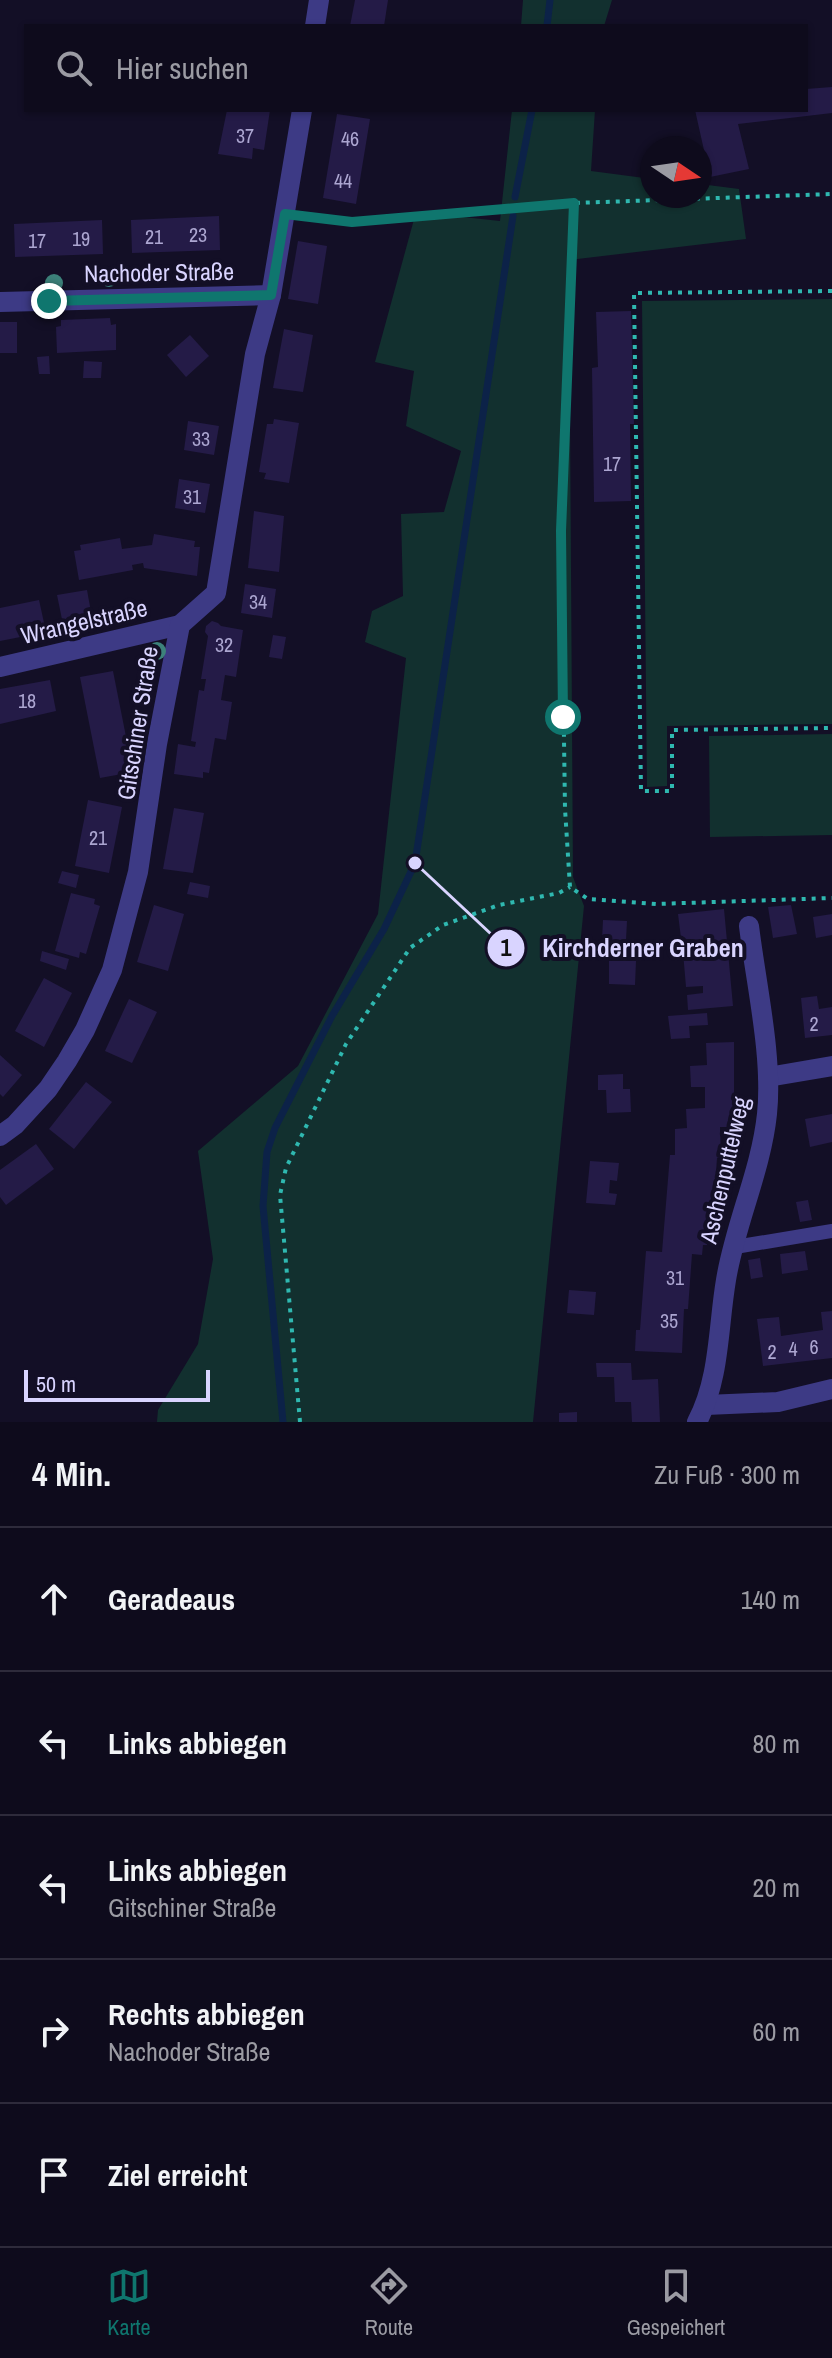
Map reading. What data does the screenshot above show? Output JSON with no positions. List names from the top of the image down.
{
  "streets": {
    "street": [
      "Nachoder Straße",
      "Wrangelstraße",
      "Gitschiner Straße",
      "Aschenputtelweg"
    ]
  },
  "crossings": [
    ["Nachoder Straße", "Gitschiner Straße"],
    ["Wrangelstraße", "Gitschiner Straße"]
  ],
  "places": ["Kirchderner Graben"],
  "house_numbers": [
    "37",
    "46",
    "44",
    "23",
    "21",
    "19",
    "17",
    "33",
    "17",
    "31",
    "34",
    "32",
    "18",
    "21",
    "2",
    "31",
    "35",
    "6",
    "4",
    "2"
  ],
  "scale_bar": "50 m",
  "north": "right",
  "page": {
    "search": "Hier suchen",
    "scale": "50 m",
    "heading": ["4 Min.", "Zu Fuß · 300 m"],
    "list": [
      ["Geradeaus", "140 m"],
      ["Links abbiegen", "80 m"],
      ["Links abbiegen", "Gitschiner Straße", "20 m"],
      ["Rechts abbiegen", "Nachoder Straße", "60 m"],
      "Ziel erreicht"
    ],
    "nav": ["Karte", "Route", "Gespeichert"]
  }
}
